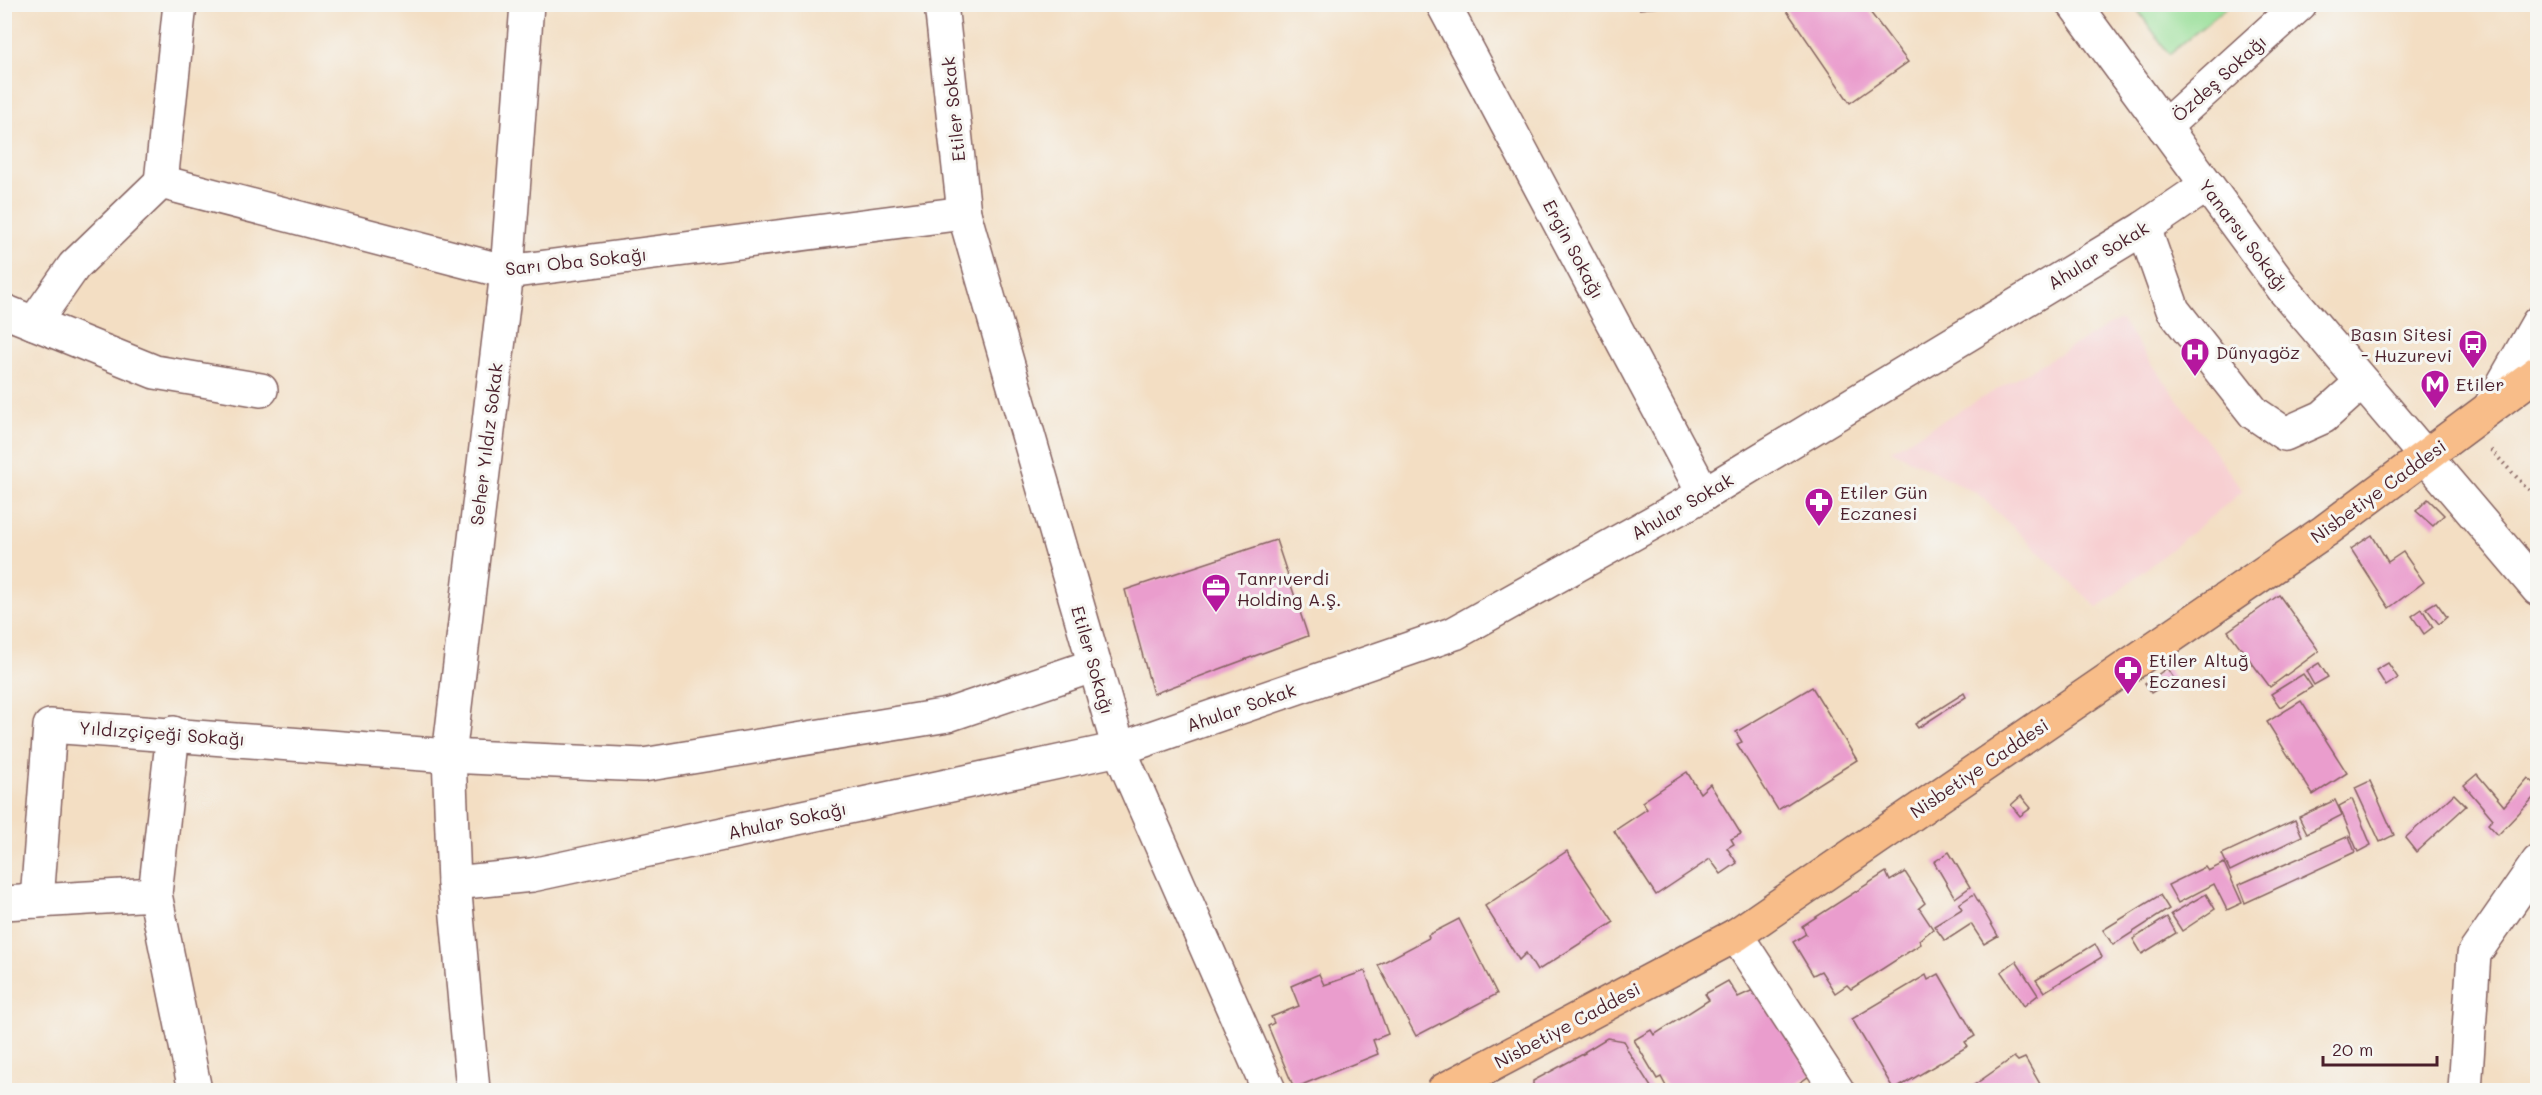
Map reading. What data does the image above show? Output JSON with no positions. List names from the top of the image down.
{
  "streets": {
    "main road": ["Nisbetiye Caddesi"],
    "street": [
      "Özdeş Sokağı",
      "Etiler Sokak",
      "Yanarsu Sokağı",
      "Ergin Sokağı",
      "Ahular Sokak",
      "Sarı Oba Sokağı",
      "Seher Yıldız Sokak",
      "Etiler Sokağı",
      "Yıldızçiçeği Sokağı",
      "Ahular Sokağı"
    ]
  },
  "crossings": [
    ["Özdeş Sokağı", "Yanarsu Sokağı"],
    ["Etiler Sokak", "Sarı Oba Sokağı"],
    ["Etiler Sokak", "Etiler Sokağı"],
    ["Yanarsu Sokağı", "Ahular Sokak"],
    ["Yanarsu Sokağı", "Nisbetiye Caddesi"],
    ["Ergin Sokağı", "Ahular Sokak"],
    ["Ahular Sokak", "Etiler Sokağı"],
    ["Ahular Sokak", "Ahular Sokağı"],
    ["Sarı Oba Sokağı", "Seher Yıldız Sokak"],
    ["Sarı Oba Sokağı", "Etiler Sokağı"],
    ["Seher Yıldız Sokak", "Yıldızçiçeği Sokağı"],
    ["Seher Yıldız Sokak", "Ahular Sokağı"],
    ["Etiler Sokağı", "Ahular Sokağı"]
  ],
  "places": {
    "bus stop": ["Basın Sitesi - Huzurevi"],
    "hospital": ["Dűnyagöz"],
    "metro station": ["Etiler"],
    "pharmacy": ["Etiler Gün Eczanesi", "Etiler Altuğ Eczanesi"],
    "office": ["Tanrıverdi Holding A.Ş."]
  },
  "scale_bar": "20 m"
}
